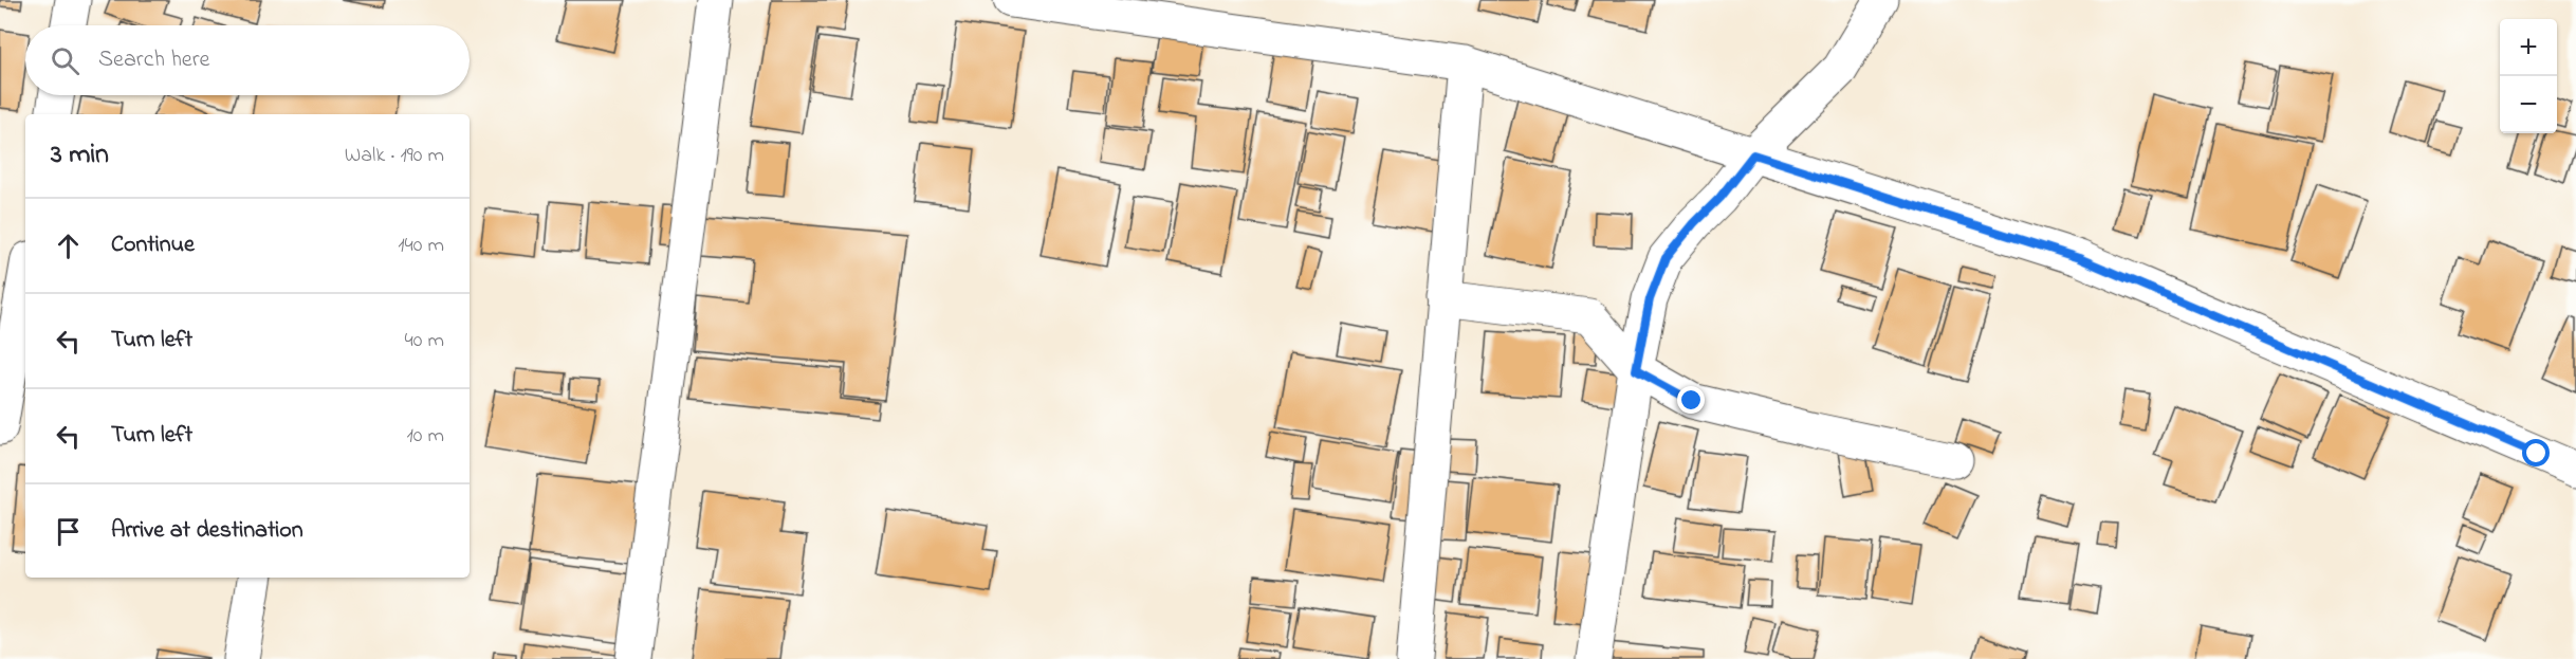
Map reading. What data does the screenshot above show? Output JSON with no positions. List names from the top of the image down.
{
  "page": {
    "map_buttons": ["+", "−"],
    "search": "Search here",
    "heading": ["3 min", "Walk · 190 m"],
    "list": [
      ["Continue", "140 m"],
      ["Turn left", "40 m"],
      ["Turn left", "10 m"],
      "Arrive at destination"
    ]
  }
}
